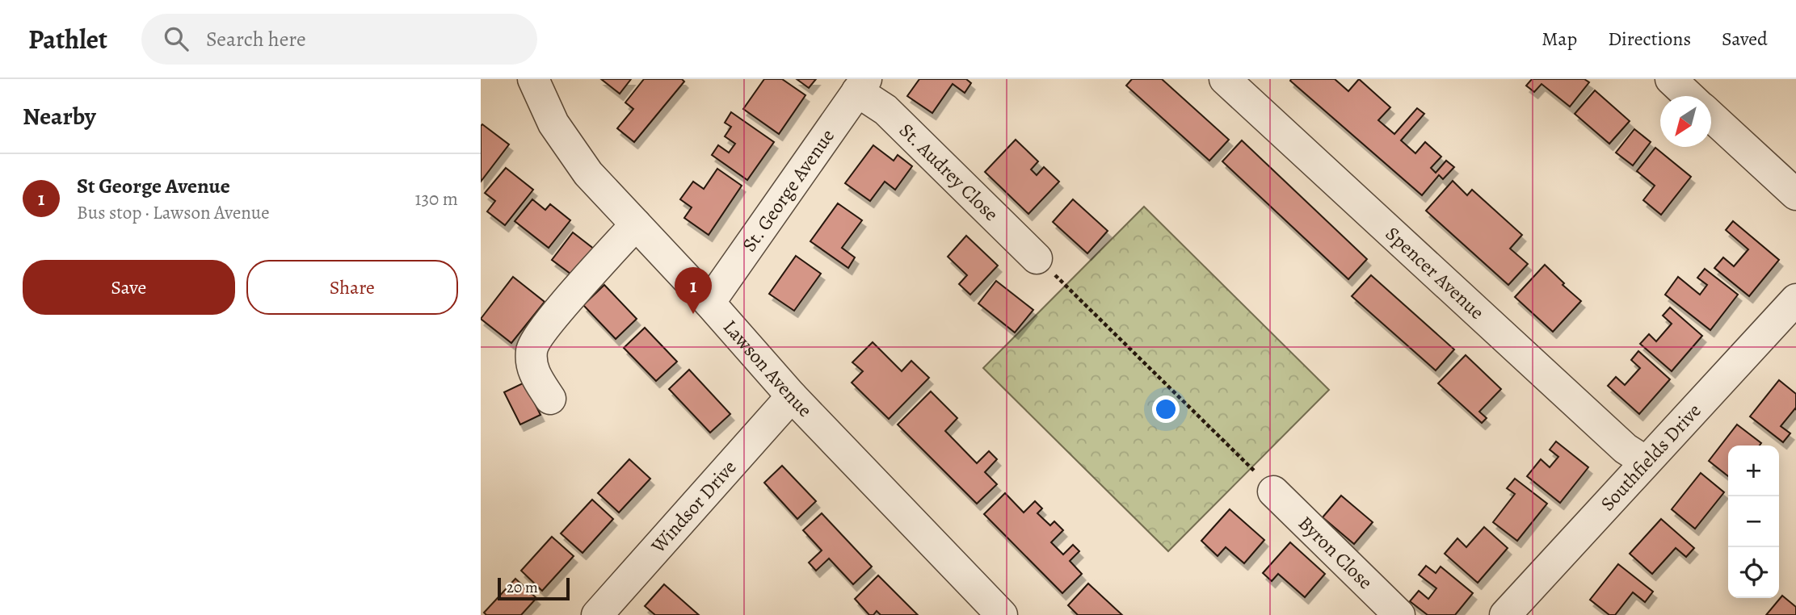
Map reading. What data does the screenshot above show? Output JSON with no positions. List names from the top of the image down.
{
  "streets": {
    "street": [
      "St. Audrey Close",
      "St. George Avenue",
      "Spencer Avenue",
      "Lawson Avenue",
      "Southfields Drive",
      "Windsor Drive",
      "Byron Close"
    ]
  },
  "crossings": [
    ["St. Audrey Close", "St. George Avenue"],
    ["St. George Avenue", "Lawson Avenue"],
    ["Spencer Avenue", "Southfields Drive"],
    ["Lawson Avenue", "Windsor Drive"]
  ],
  "scale_bar": "20 m",
  "north": "bottom left",
  "page": {
    "header": "Pathlet",
    "search": "Search here",
    "nav": ["Map", "Directions", "Saved"],
    "heading": "Nearby",
    "list": [
      {
        "mark": "1",
        "name": "St George Avenue",
        "note": "Bus stop · Lawson Avenue",
        "value": "130 m"
      }
    ],
    "buttons": ["Save", "Share"],
    "pins": "1",
    "map_buttons": ["+", "−"],
    "scale": "20 m"
  }
}
